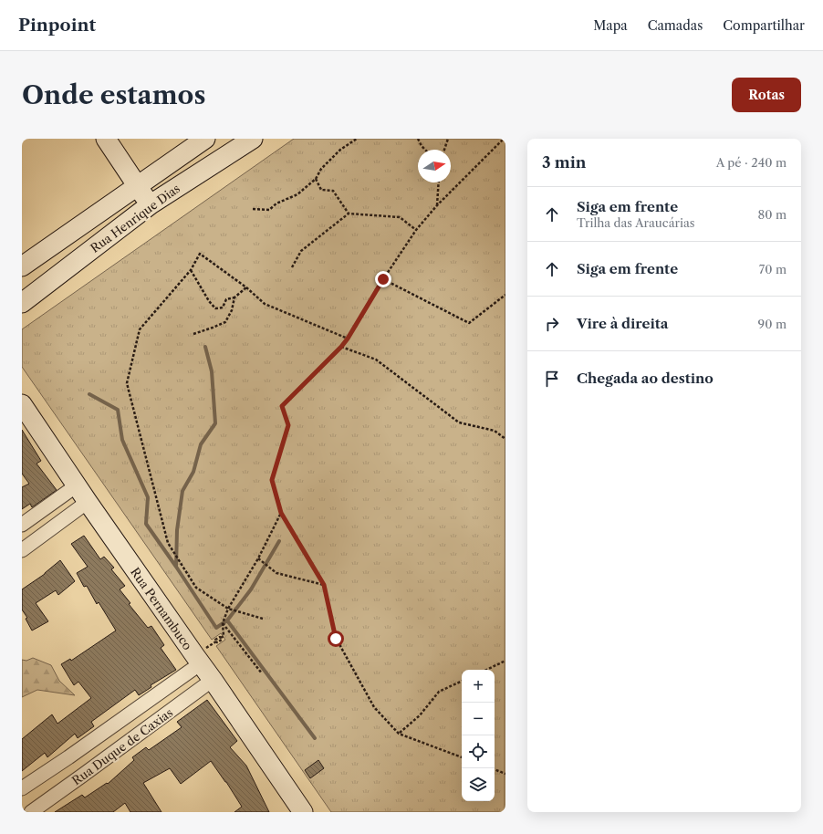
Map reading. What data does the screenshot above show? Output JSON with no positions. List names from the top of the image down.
{
  "streets": {
    "street": ["Rua Henrique Dias", "Rua Pernambuco", "Rua Duque de Caxias"]
  },
  "crossings": [
    ["Rua Pernambuco", "Rua Duque de Caxias"]
  ],
  "north": "right",
  "page": {
    "header": "Pinpoint",
    "nav": ["Mapa", "Camadas", "Compartilhar"],
    "buttons": "Rotas",
    "title": "Onde estamos",
    "heading": ["3 min", "A pé · 240 m"],
    "list": [
      ["Siga em frente", "Trilha das Araucárias", "80 m"],
      ["Siga em frente", "70 m"],
      ["Vire à direita", "90 m"],
      "Chegada ao destino"
    ],
    "map_buttons": ["+", "−"]
  }
}
